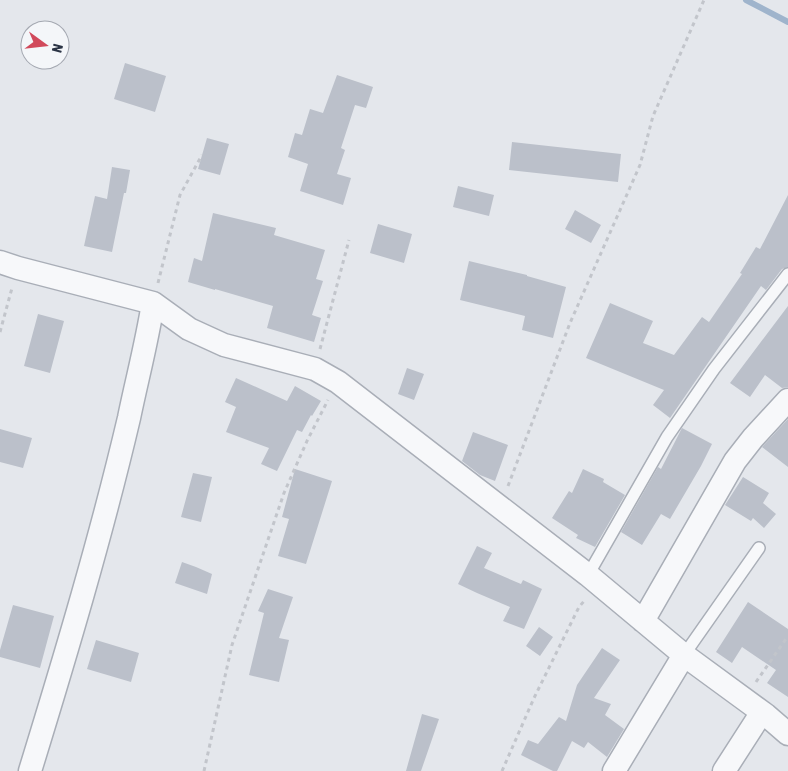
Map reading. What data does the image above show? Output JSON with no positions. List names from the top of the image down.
{
  "north": "right"
}
